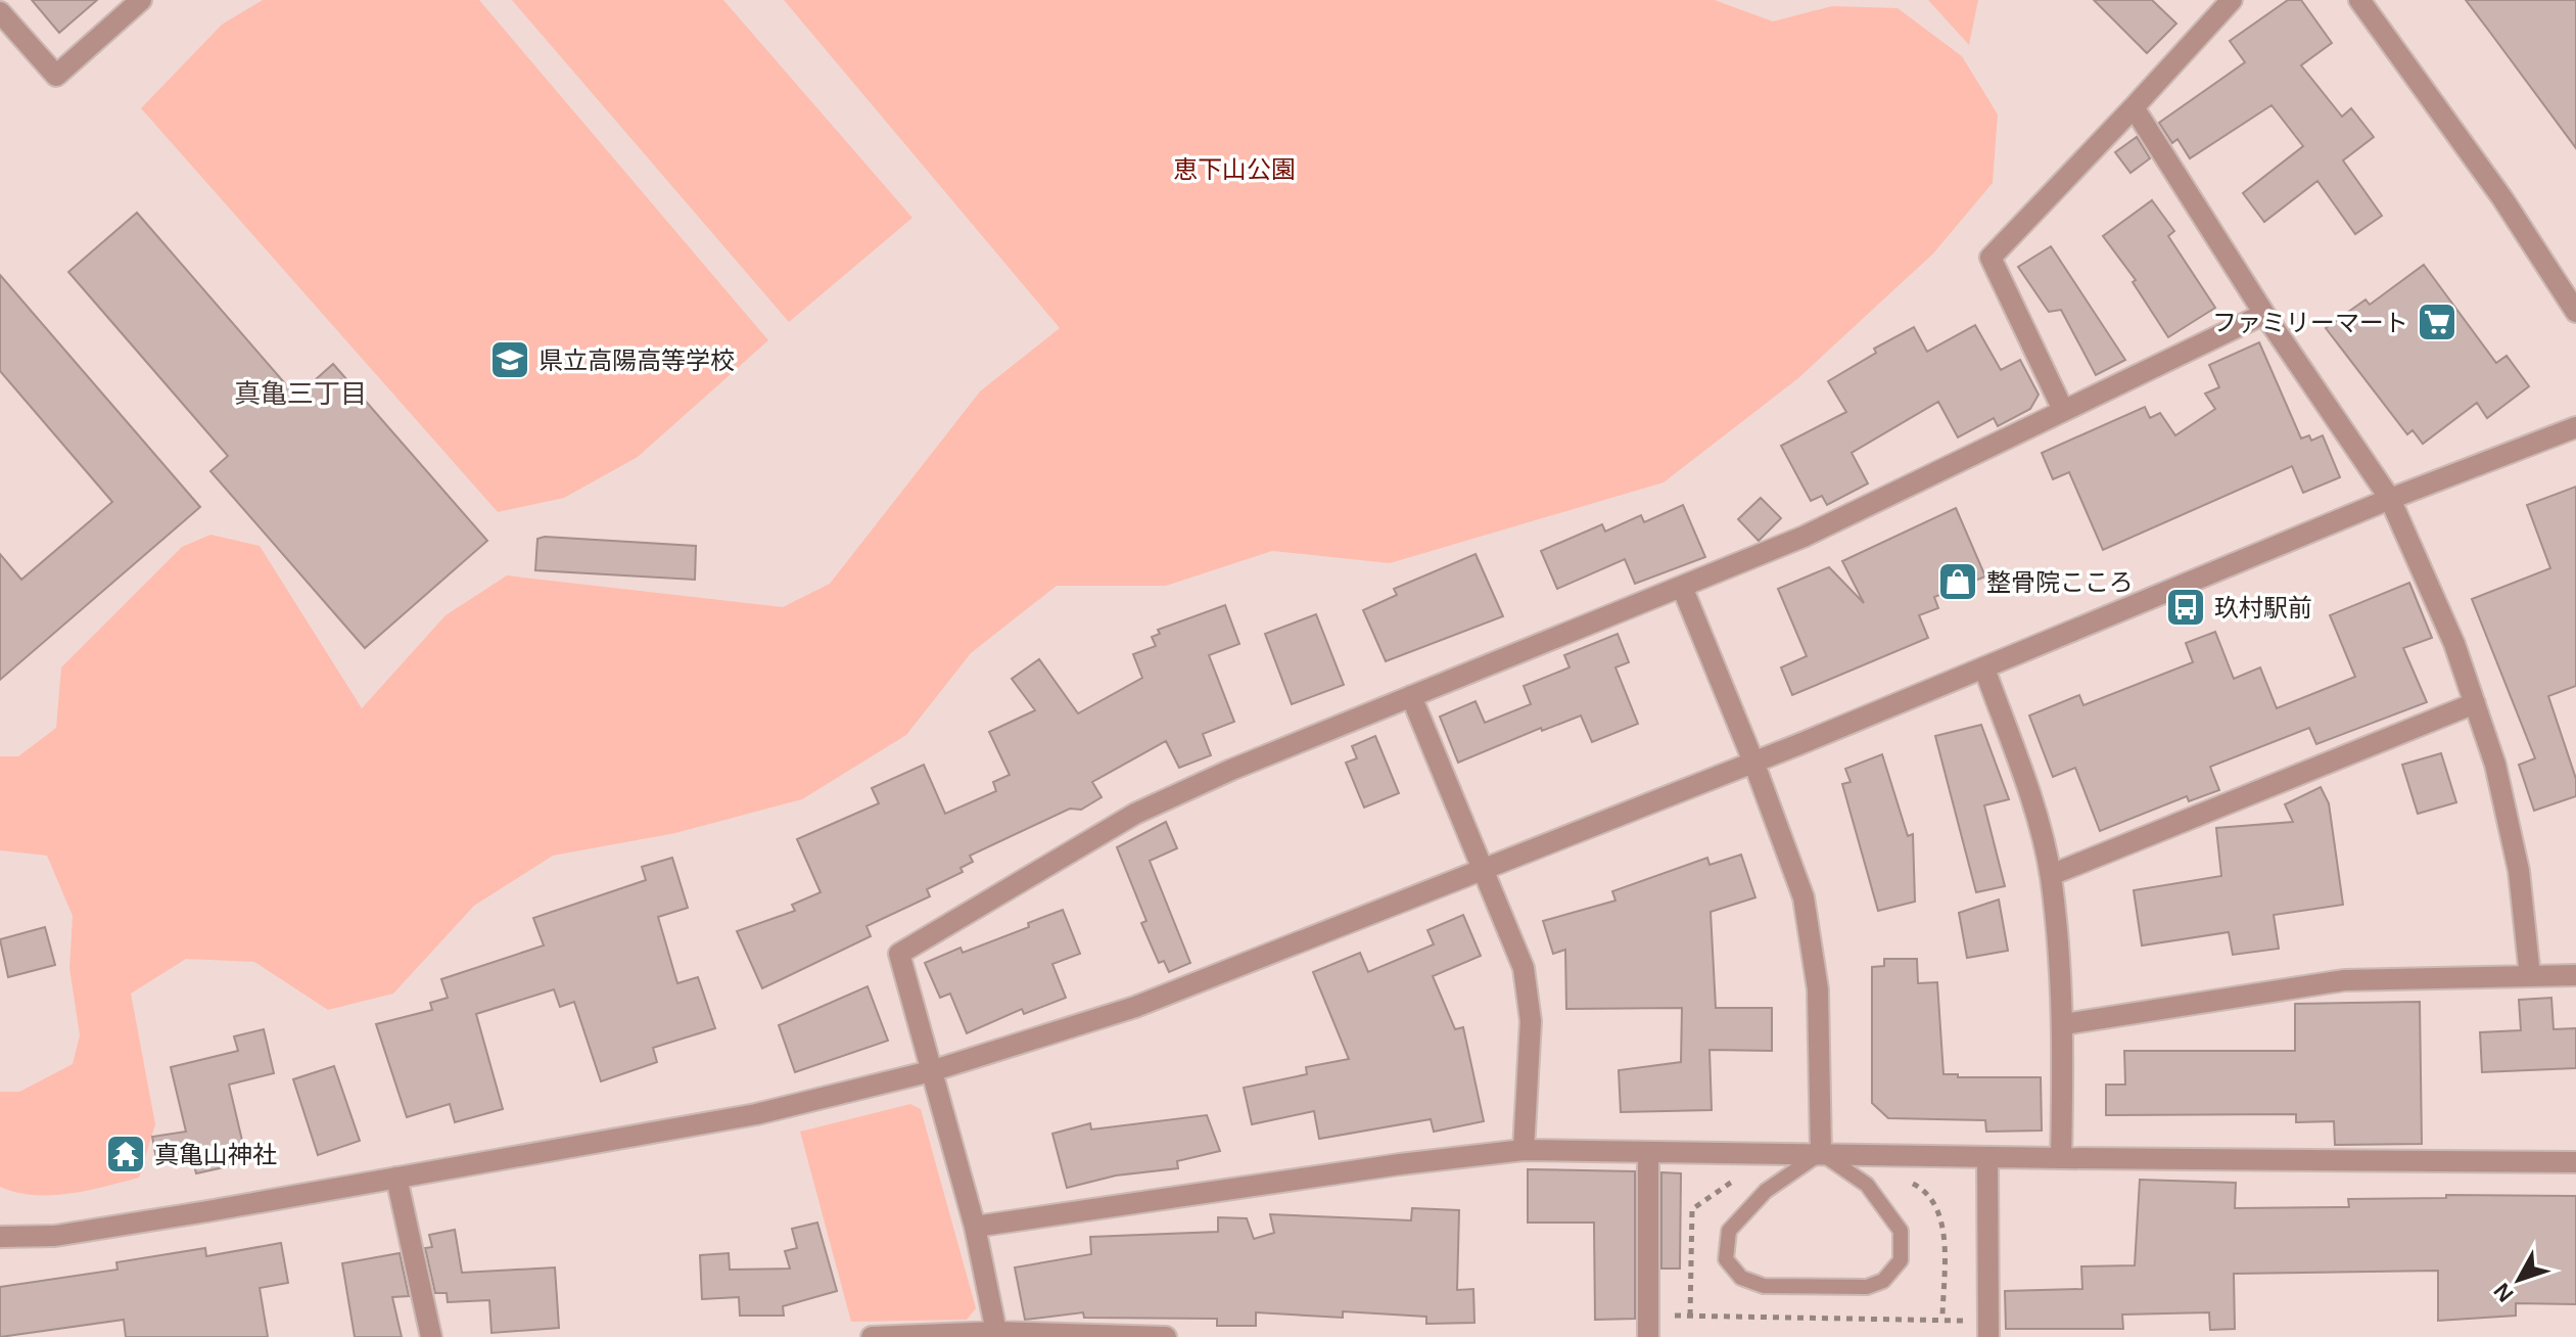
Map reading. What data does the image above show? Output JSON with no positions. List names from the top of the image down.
{
  "districts": ["真亀三丁目"],
  "parks": ["恵下山公園"],
  "places": {
    "supermarket": ["ファミリーマート"],
    "school or university": ["県立高陽高等学校"],
    "shop": ["整骨院こころ"],
    "bus stop": ["玖村駅前"],
    "temple": ["真亀山神社"]
  },
  "north": "bottom left"
}
